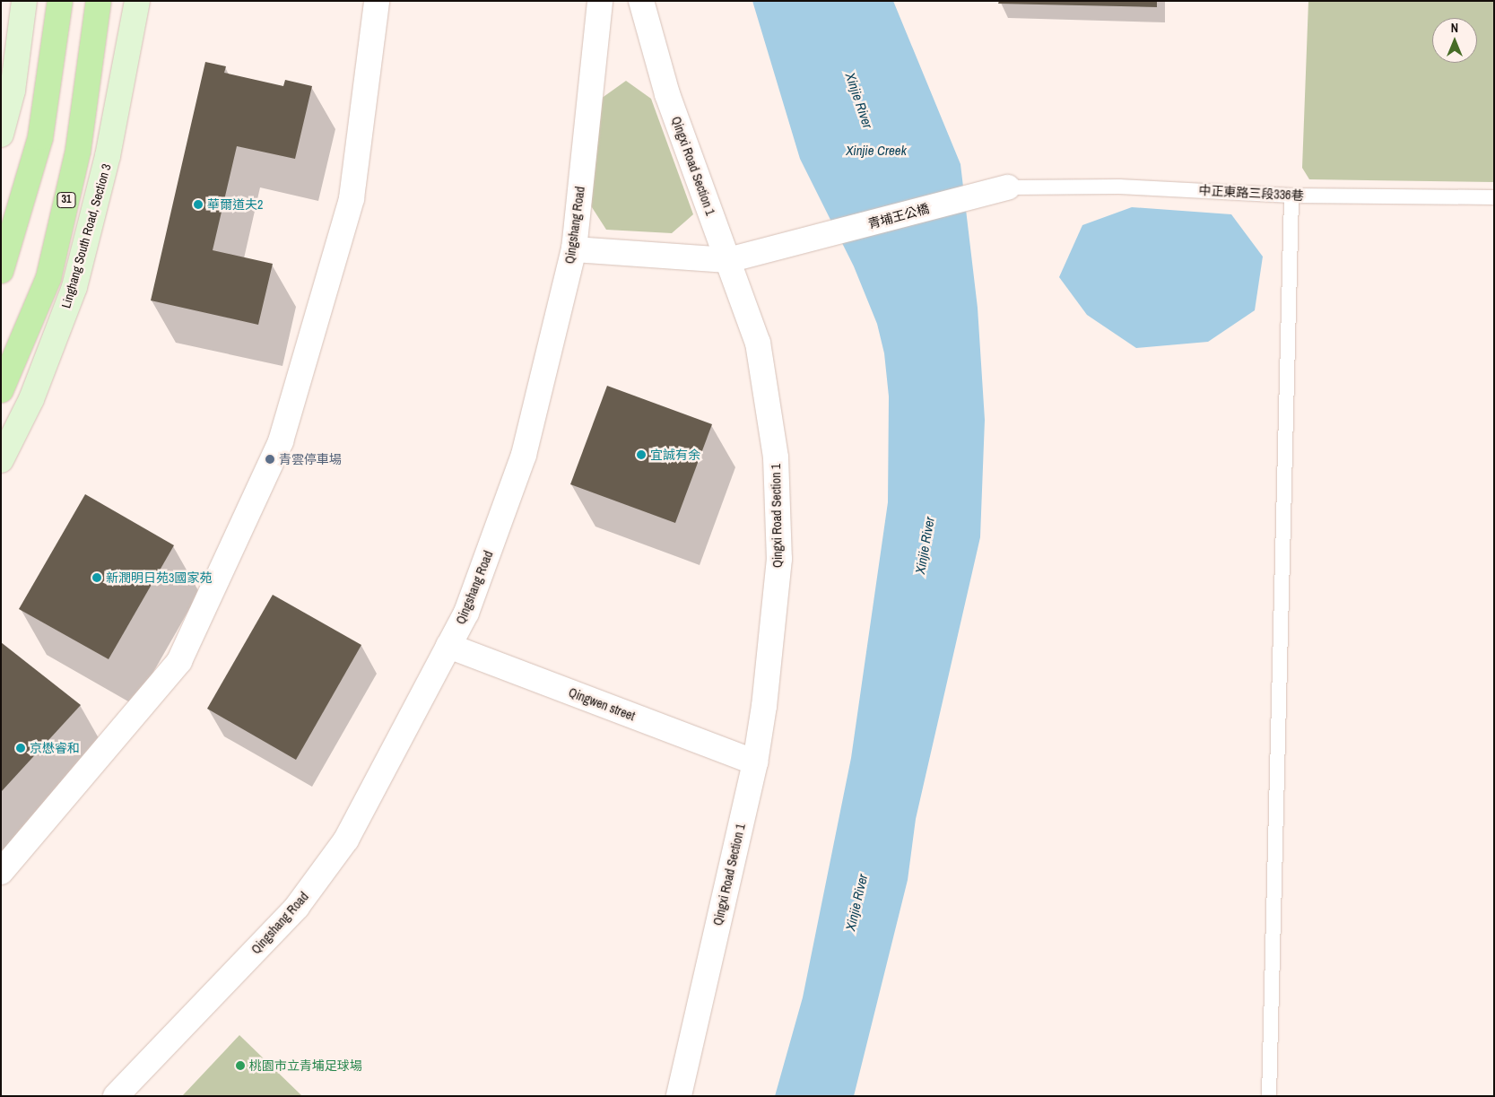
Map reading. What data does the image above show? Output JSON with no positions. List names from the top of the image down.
{
  "streets": {
    "main road": ["31", "Linghang South Road, Section 3"],
    "street": [
      "Qingxi Road Section 1",
      "青埔王公橋",
      "Qingshang Road",
      "Qingwen street"
    ],
    "lane": ["中正東路三段336巷"]
  },
  "crossings": [
    ["Qingxi Road Section 1", "青埔王公橋"],
    ["Qingxi Road Section 1", "Qingwen street"],
    ["中正東路三段336巷", "青埔王公橋"],
    ["青埔王公橋", "Qingshang Road"],
    ["Qingshang Road", "Qingwen street"]
  ],
  "water": ["Xinjie River", "Xinjie Creek"],
  "places": [
    "華爾道夫2",
    "宜誠有余",
    "青雲停車場",
    "新潤明日苑3國家苑",
    "京懋睿和",
    "桃園市立青埔足球場"
  ],
  "north": "top"
}
